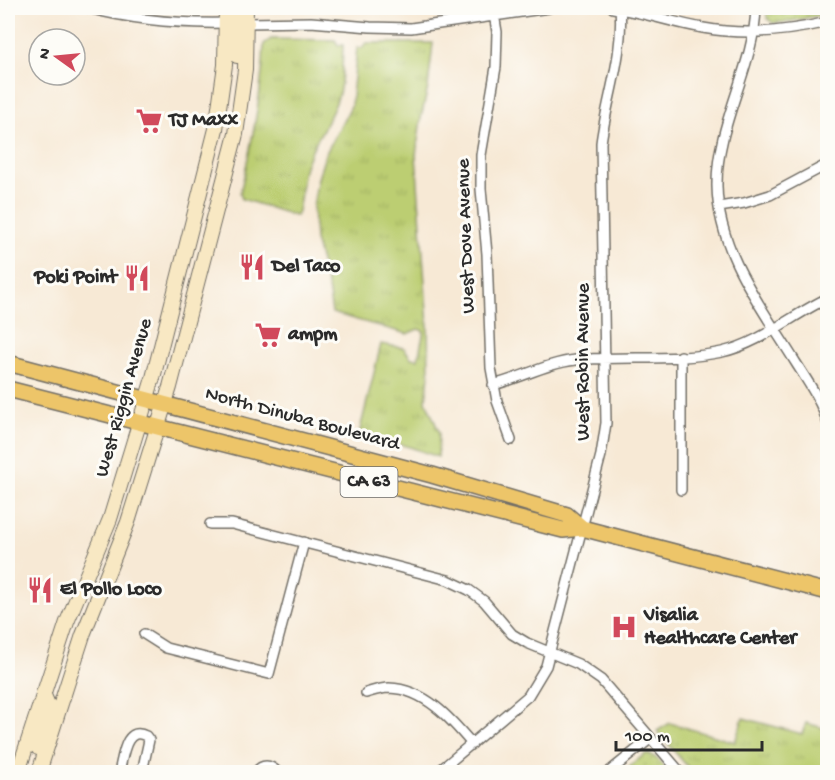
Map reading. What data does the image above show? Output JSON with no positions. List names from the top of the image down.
{
  "streets": {
    "main road": ["West Riggin Avenue", "North Dinuba Boulevard", "CA 63"],
    "street": ["West Dove Avenue", "West Robin Avenue"]
  },
  "crossings": [
    ["West Robin Avenue", "North Dinuba Boulevard"],
    ["West Riggin Avenue", "North Dinuba Boulevard"]
  ],
  "places": {
    "supermarket": ["TJ Maxx", "ampm"],
    "restaurant": ["Del Taco", "Poki Point", "El Pollo Loco"],
    "hospital": ["Visalia Healthcare Center"]
  },
  "scale_bar": "100 m",
  "north": "left"
}
